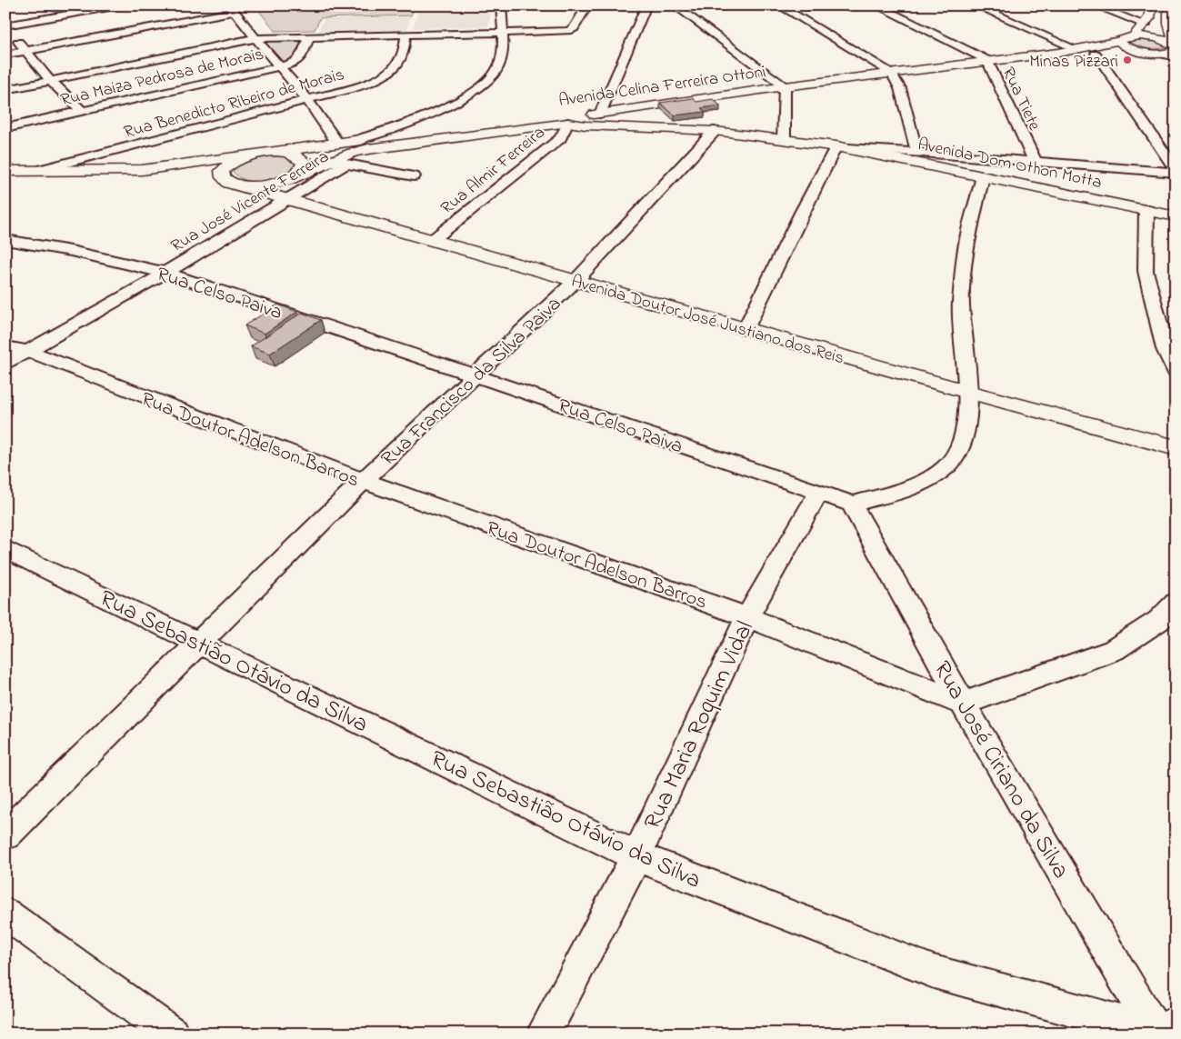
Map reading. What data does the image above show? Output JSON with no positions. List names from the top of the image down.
{
  "streets": {
    "main road": ["Avenida Celina Ferreira Ottoni", "Avenida Dom Othon Motta", "Avenida Doutor José Justiano dos Reis"],
    "street": [
      "Rua Maiza Pedrosa de Morais",
      "Rua Tiete",
      "Rua Benedicto Ribeiro de Morais",
      "Rua Almir Ferreira",
      "Rua José Vicente Ferreira",
      "Rua Celso Paiva",
      "Rua Francisco da Silva Paiva",
      "Rua Doutor Adelson Barros",
      "Rua Sebastião Otávio da Silva",
      "Rua Maria Roquim Vidal",
      "Rua José Ciriano da Silva"
    ]
  },
  "crossings": [
    ["Avenida Celina Ferreira Ottoni", "Rua Tiete"],
    ["Avenida Celina Ferreira Ottoni", "Avenida Dom Othon Motta"],
    ["Avenida Celina Ferreira Ottoni", "Rua Almir Ferreira"],
    ["Avenida Dom Othon Motta", "Rua Almir Ferreira"],
    ["Avenida Dom Othon Motta", "Rua Francisco da Silva Paiva"],
    ["Rua Almir Ferreira", "Avenida Doutor José Justiano dos Reis"],
    ["Rua José Vicente Ferreira", "Rua Celso Paiva"],
    ["Rua José Vicente Ferreira", "Avenida Doutor José Justiano dos Reis"],
    ["Rua José Vicente Ferreira", "Rua Doutor Adelson Barros"],
    ["Rua Celso Paiva", "Rua Francisco da Silva Paiva"],
    ["Rua Celso Paiva", "Rua Maria Roquim Vidal"],
    ["Rua Celso Paiva", "Rua José Ciriano da Silva"],
    ["Avenida Doutor José Justiano dos Reis", "Rua Francisco da Silva Paiva"],
    ["Rua Francisco da Silva Paiva", "Rua Doutor Adelson Barros"],
    ["Rua Francisco da Silva Paiva", "Rua Sebastião Otávio da Silva"],
    ["Rua Doutor Adelson Barros", "Rua Maria Roquim Vidal"],
    ["Rua Doutor Adelson Barros", "Rua José Ciriano da Silva"],
    ["Rua Sebastião Otávio da Silva", "Rua Maria Roquim Vidal"],
    ["Rua Sebastião Otávio da Silva", "Rua José Ciriano da Silva"]
  ],
  "places": ["Minas Pizzari"]
}
